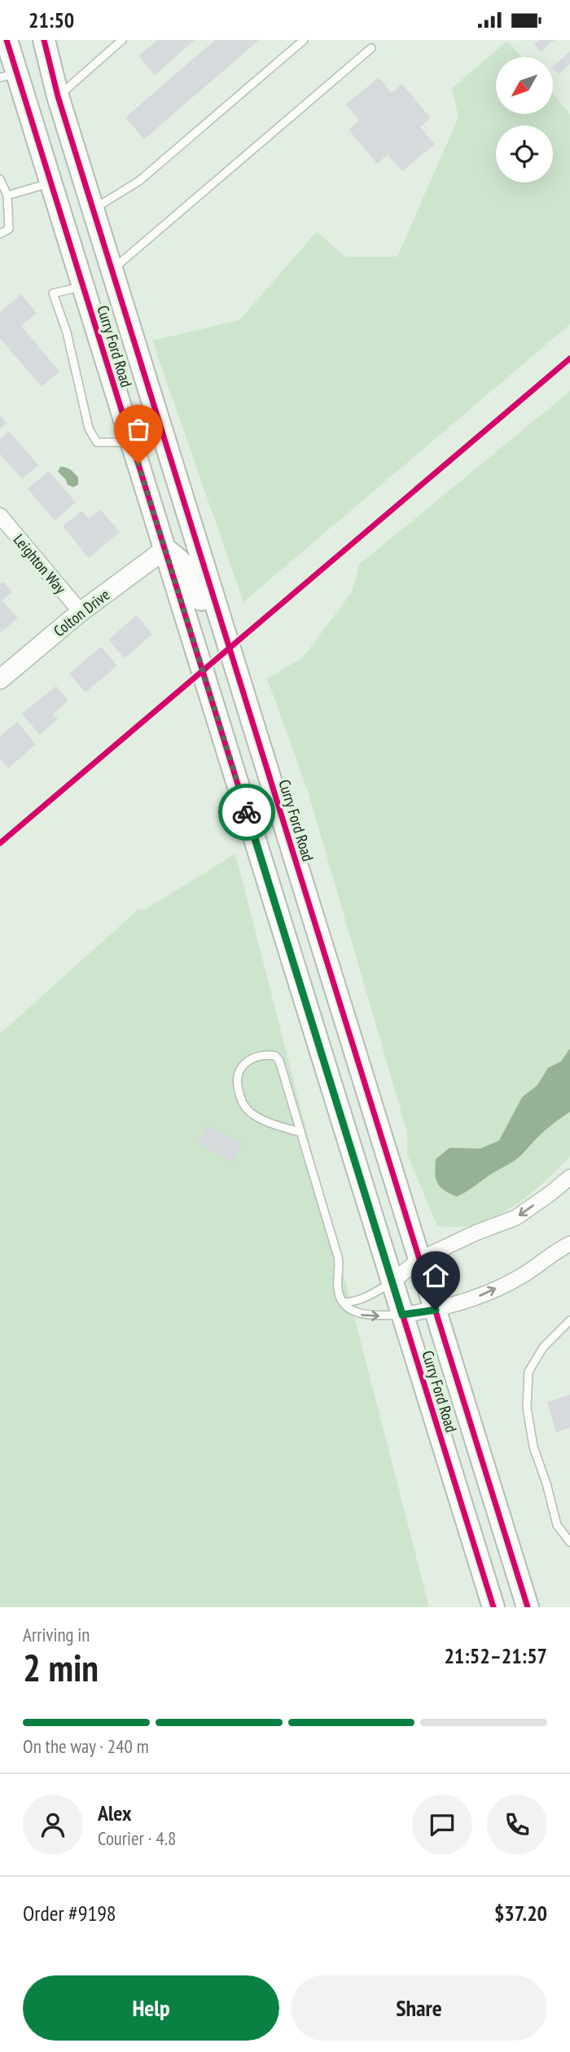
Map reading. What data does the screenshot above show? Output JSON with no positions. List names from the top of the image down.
{
  "streets": {
    "main road": ["Curry Ford Road"],
    "street": ["Leighton Way", "Colton Drive"]
  },
  "crossings": [
    ["Curry Ford Road", "Colton Drive"],
    ["Leighton Way", "Colton Drive"]
  ],
  "north": "bottom left",
  "page": {
    "status": "21:50",
    "heading": ["2 min", "Arriving in", "21:52–21:57"],
    "panel": [
      "Alex",
      "Courier · 4.8",
      "Order #9198",
      "$37.20"
    ],
    "bar": "On the way · 240 m",
    "buttons": ["Help", "Share"]
  }
}
